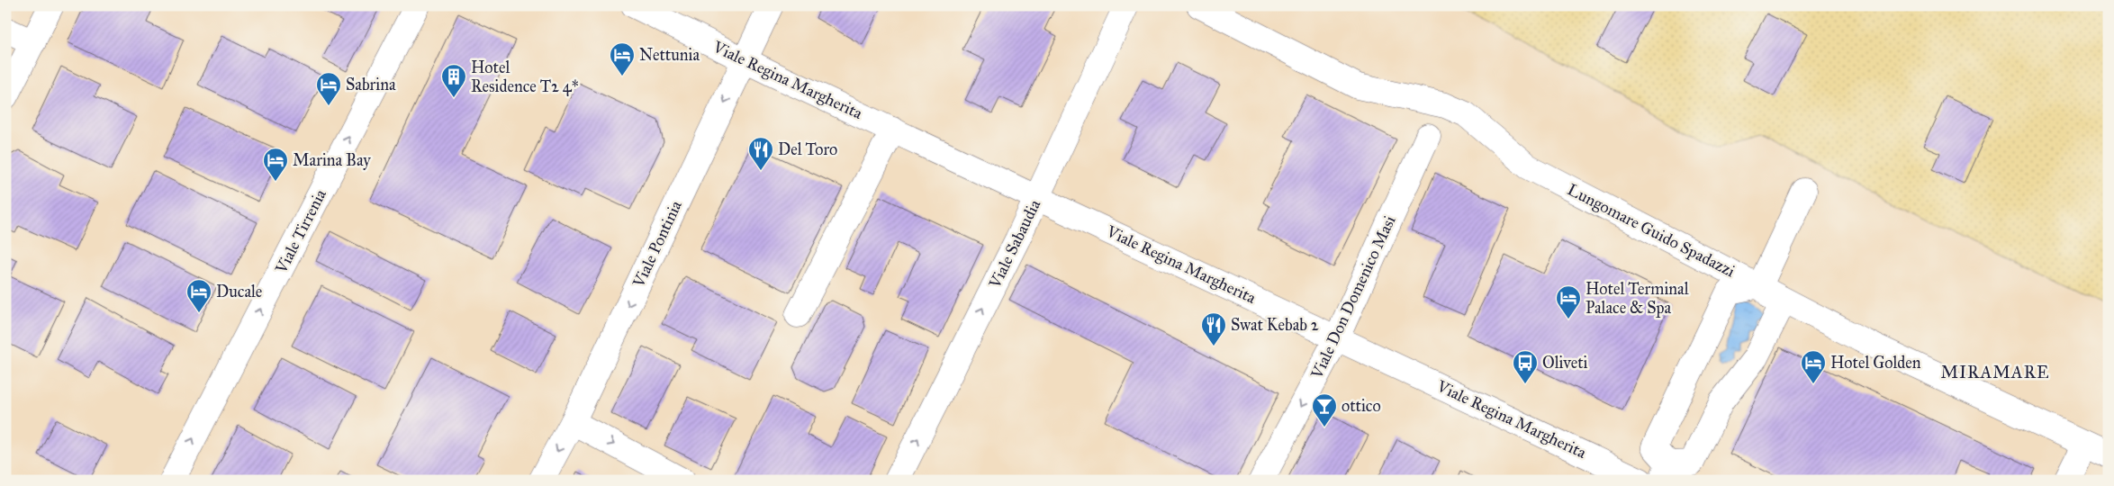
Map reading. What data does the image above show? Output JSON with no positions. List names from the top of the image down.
{
  "streets": {
    "street": [
      "Viale Regina Margherita",
      "Lungomare Guido Spadazzi",
      "Viale Tirrenia",
      "Viale Pontinia",
      "Viale Sabaudia",
      "Viale Don Domenico Masi"
    ]
  },
  "crossings": [
    ["Viale Regina Margherita", "Viale Pontinia"],
    ["Viale Regina Margherita", "Viale Sabaudia"],
    ["Viale Regina Margherita", "Viale Don Domenico Masi"]
  ],
  "one_way": ["Viale Tirrenia", "Viale Don Domenico Masi"],
  "districts": ["MIRAMARE"],
  "places": {
    "hotel": [
      "Nettunia",
      "Sabrina",
      "Marina Bay",
      "Ducale",
      "Hotel Terminal Palace & Spa",
      "Hotel Golden"
    ],
    "building": ["Hotel Residence T2 4*"],
    "restaurant": ["Del Toro", "Swat Kebab 2"],
    "bus stop": ["Oliveti"],
    "bar": ["ottico"]
  }
}
